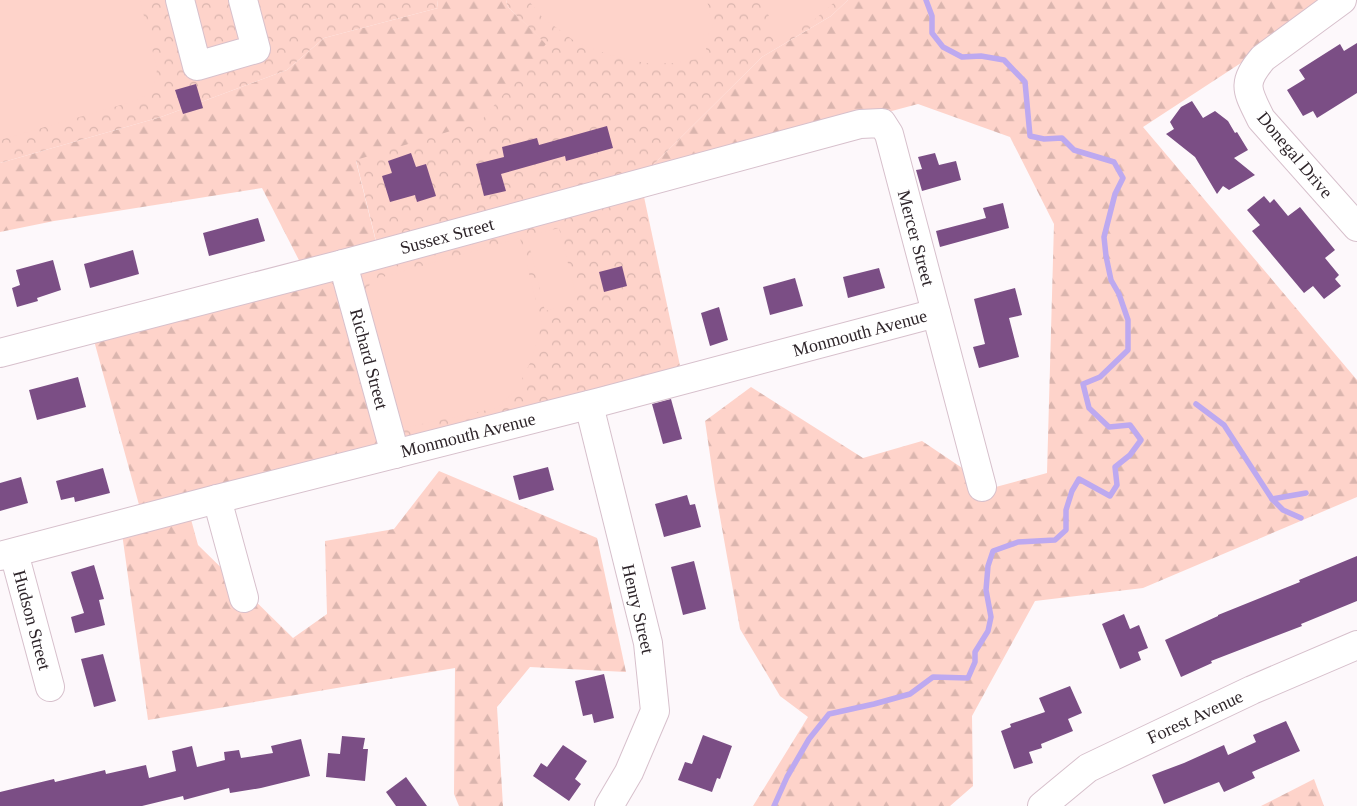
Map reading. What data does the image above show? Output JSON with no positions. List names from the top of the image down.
{
  "streets": {
    "street": [
      "Donegal Drive",
      "Sussex Street",
      "Mercer Street",
      "Monmouth Avenue",
      "Richard Street",
      "Henry Street",
      "Hudson Street",
      "Forest Avenue"
    ]
  },
  "crossings": [
    ["Sussex Street", "Mercer Street"],
    ["Sussex Street", "Richard Street"],
    ["Mercer Street", "Monmouth Avenue"],
    ["Monmouth Avenue", "Richard Street"],
    ["Monmouth Avenue", "Henry Street"],
    ["Monmouth Avenue", "Hudson Street"]
  ]
}
